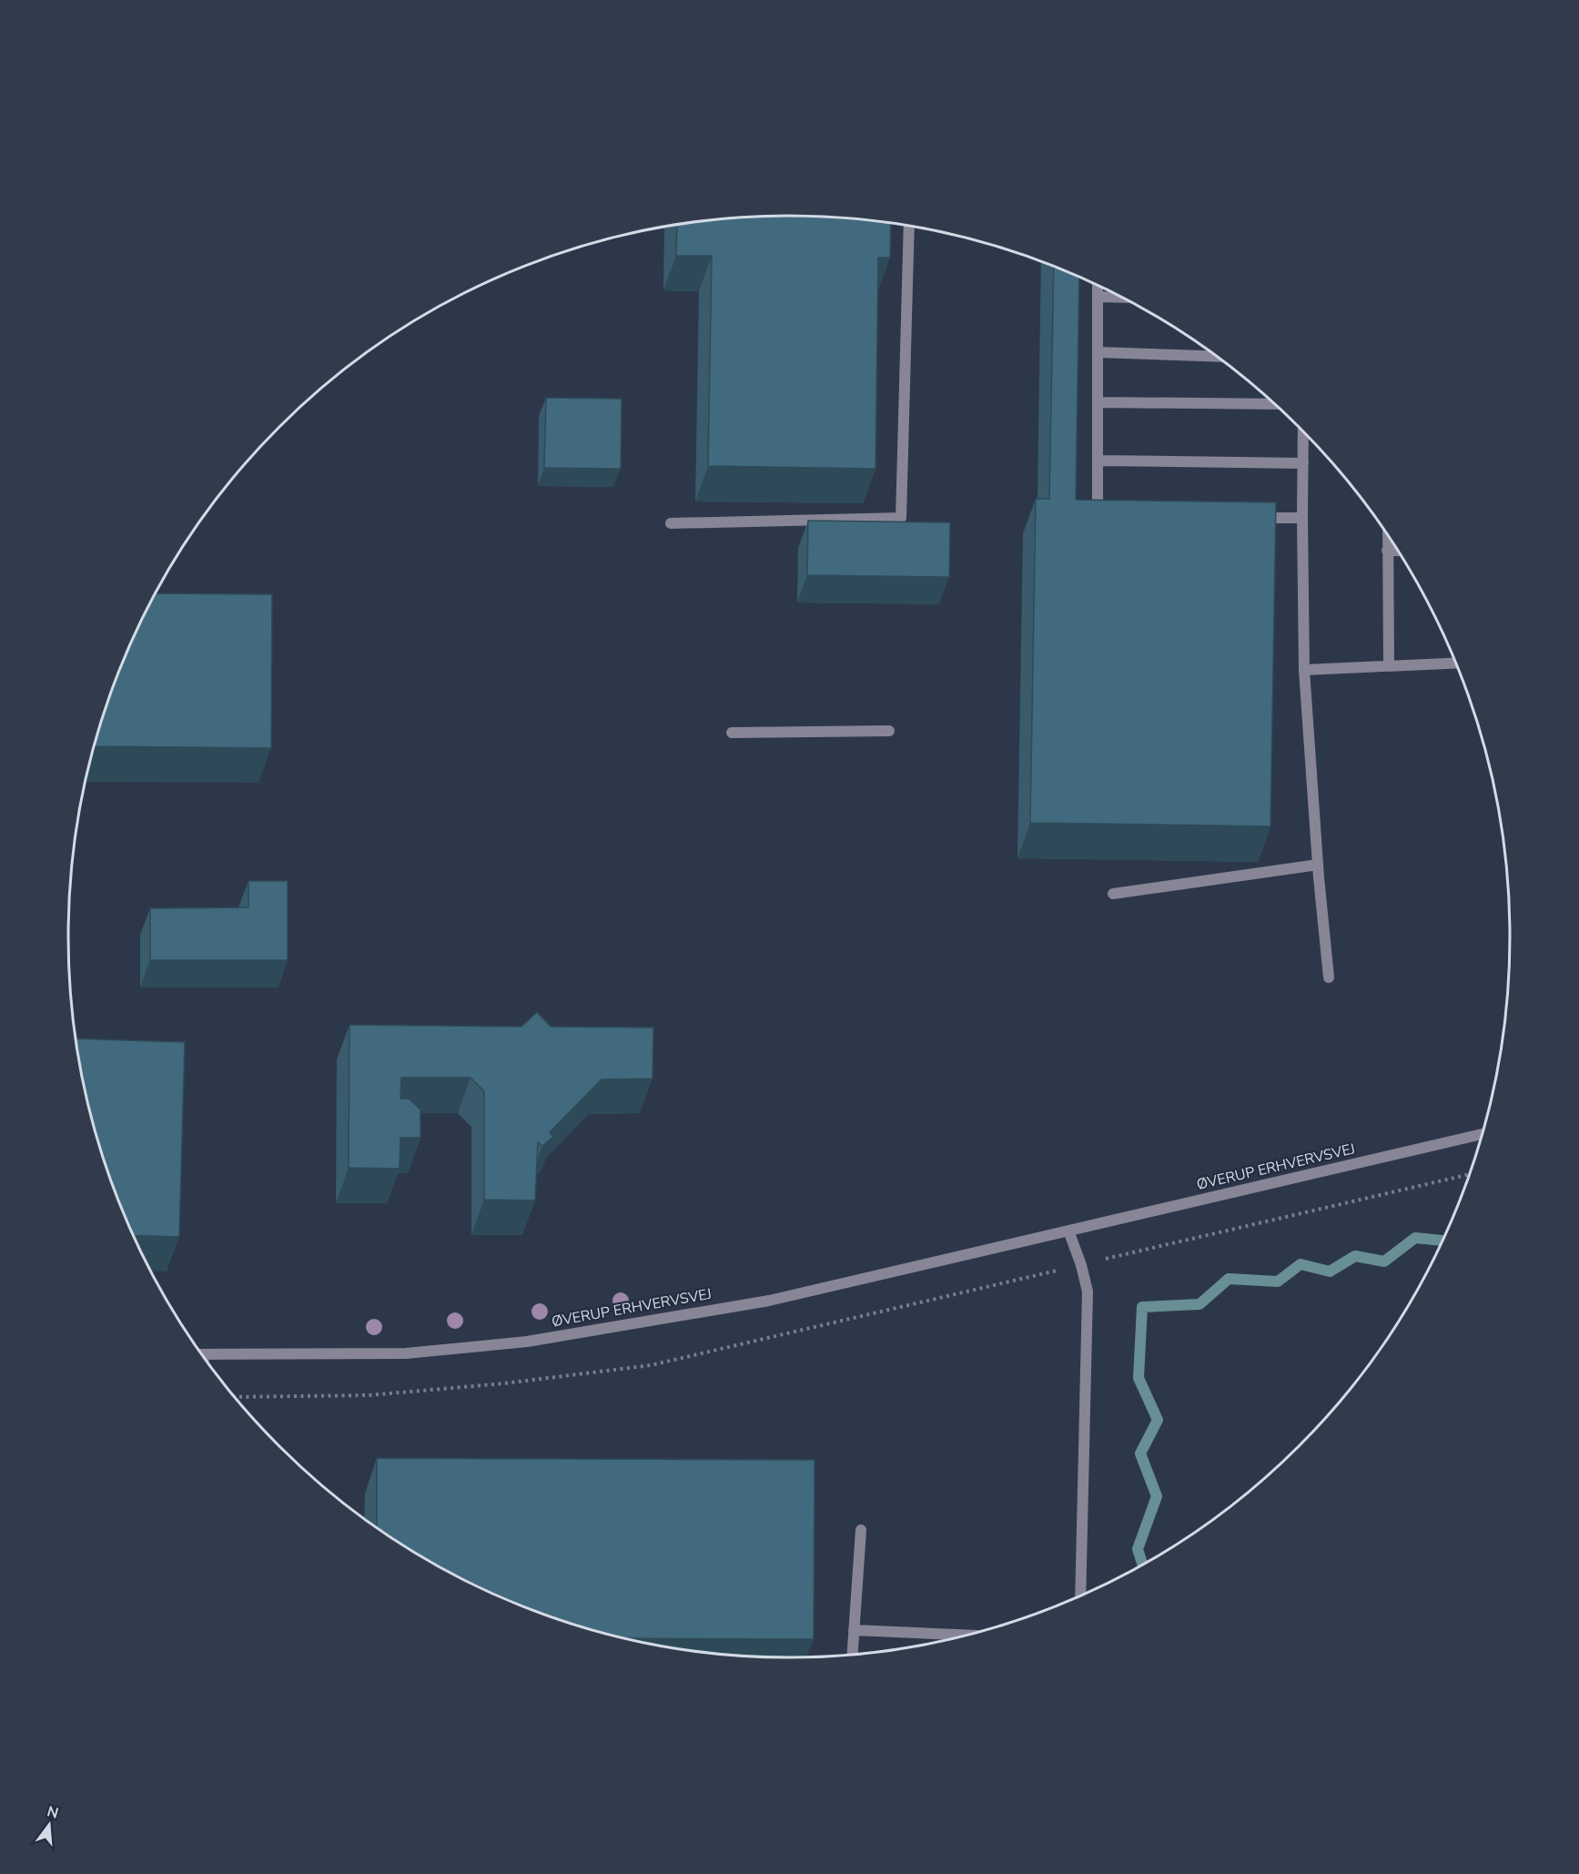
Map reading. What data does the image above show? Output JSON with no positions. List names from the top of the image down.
{
  "streets": {
    "street": ["ØVERUP ERHVERVSVEJ"]
  },
  "north": "top"
}
